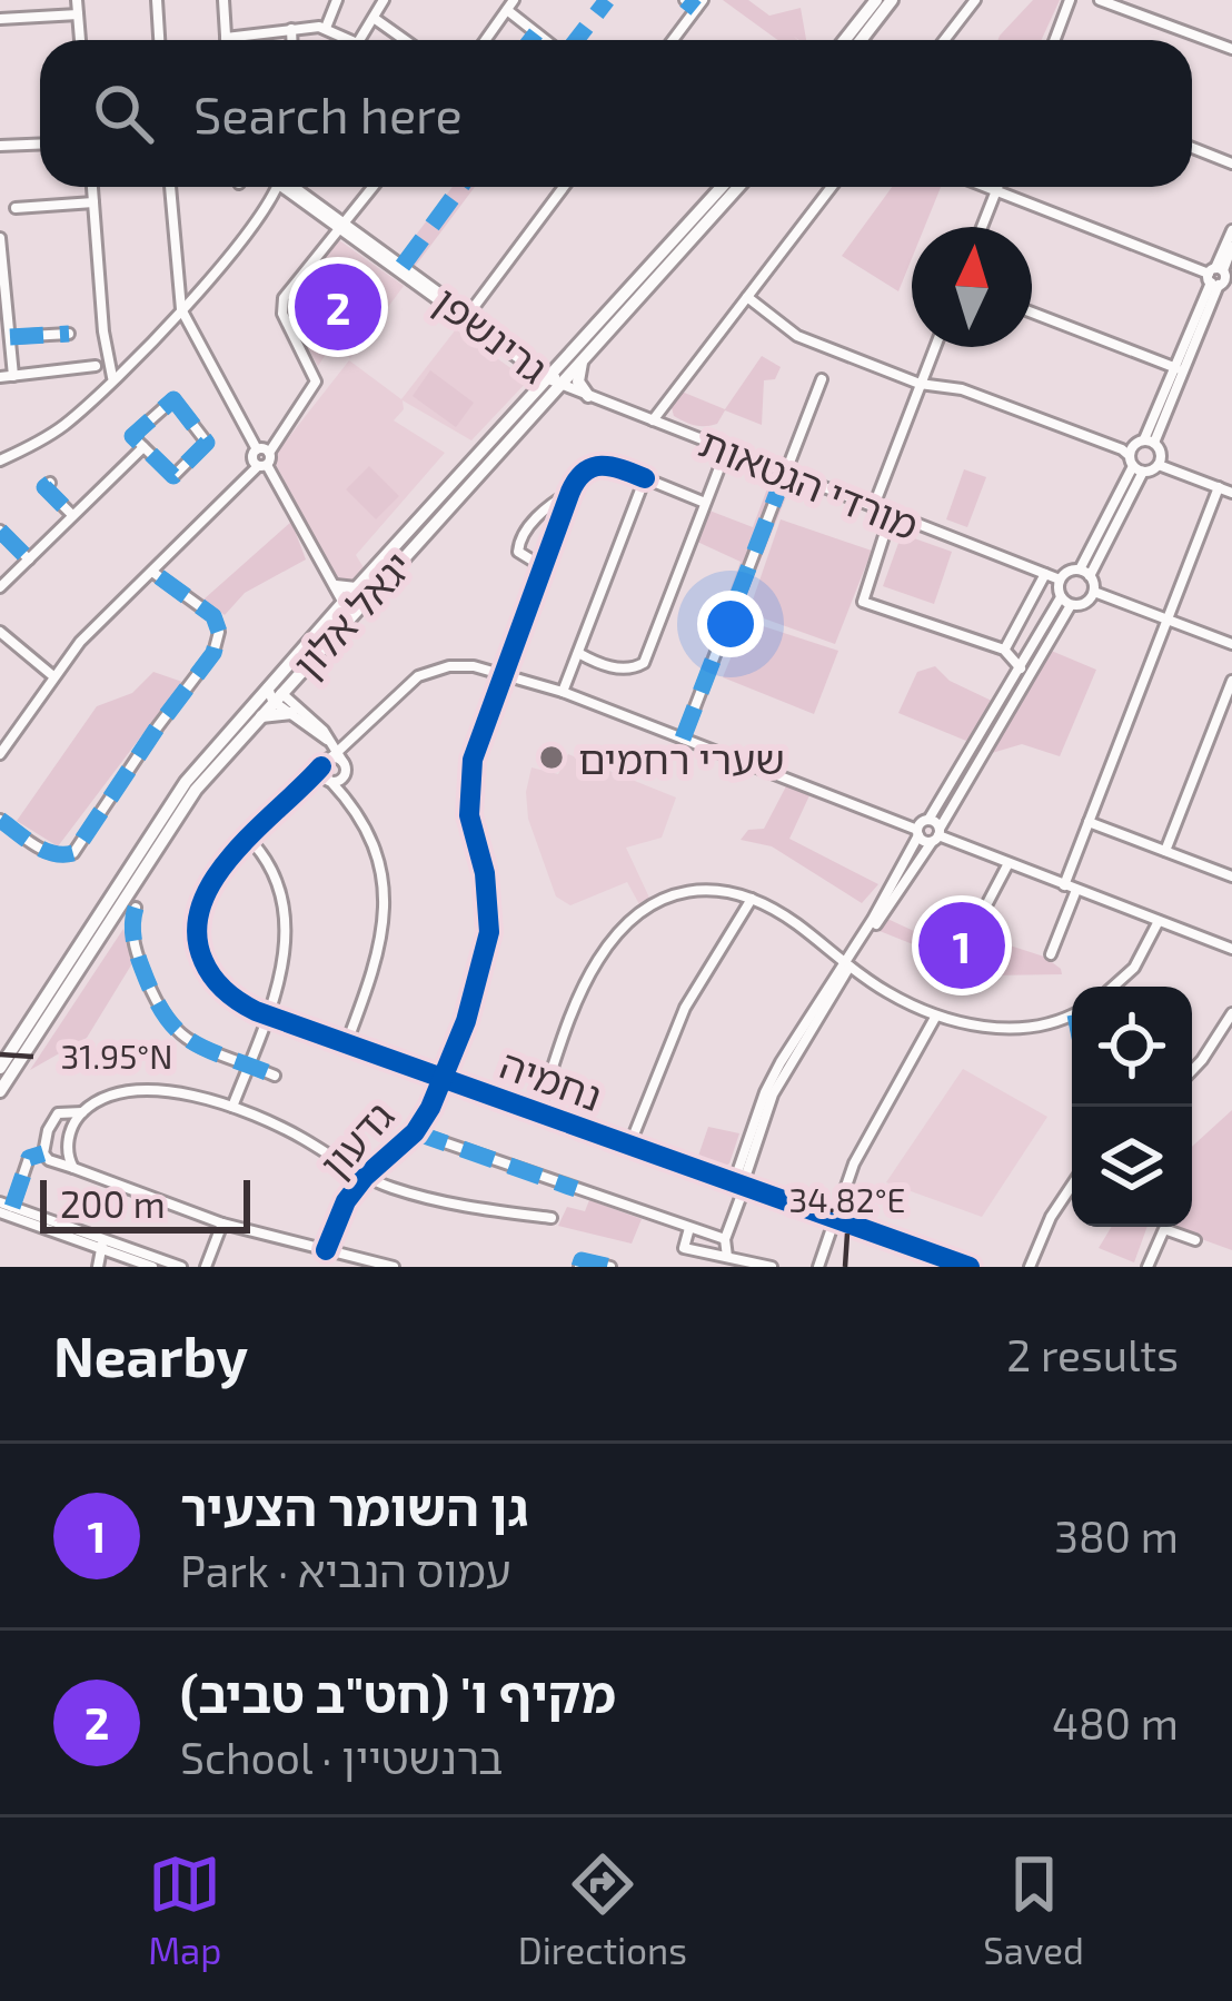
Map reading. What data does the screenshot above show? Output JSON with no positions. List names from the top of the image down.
{
  "streets": {
    "main road": ["יגאל אלון"],
    "street": [
      "גרינשפן",
      "מורדי הגטאות",
      "נחמיה",
      "גדעון"
    ]
  },
  "crossings": [
    ["גרינשפן", "מורדי הגטאות"],
    ["גרינשפן", "יגאל אלון"],
    ["מורדי הגטאות", "יגאל אלון"],
    ["נחמיה", "גדעון"]
  ],
  "places": ["שערי רחמים"],
  "scale_bar": "200 m",
  "north": "top",
  "page": {
    "search": "Search here",
    "pins": ["2", "1"],
    "scale": "200 m",
    "heading": ["Nearby", "2 results"],
    "list": [
      {
        "mark": "1",
        "name": "גן השומר הצעיר",
        "note": "Park · עמוס הנביא",
        "value": "380 m"
      },
      {
        "mark": "2",
        "name": "מקיף ו' (חט\"ב טביב)",
        "note": "School · ברנשטיין",
        "value": "480 m"
      }
    ],
    "nav": ["Map", "Directions", "Saved"]
  },
  "coordinates": ["31.95°N", "34.82°E"]
}
